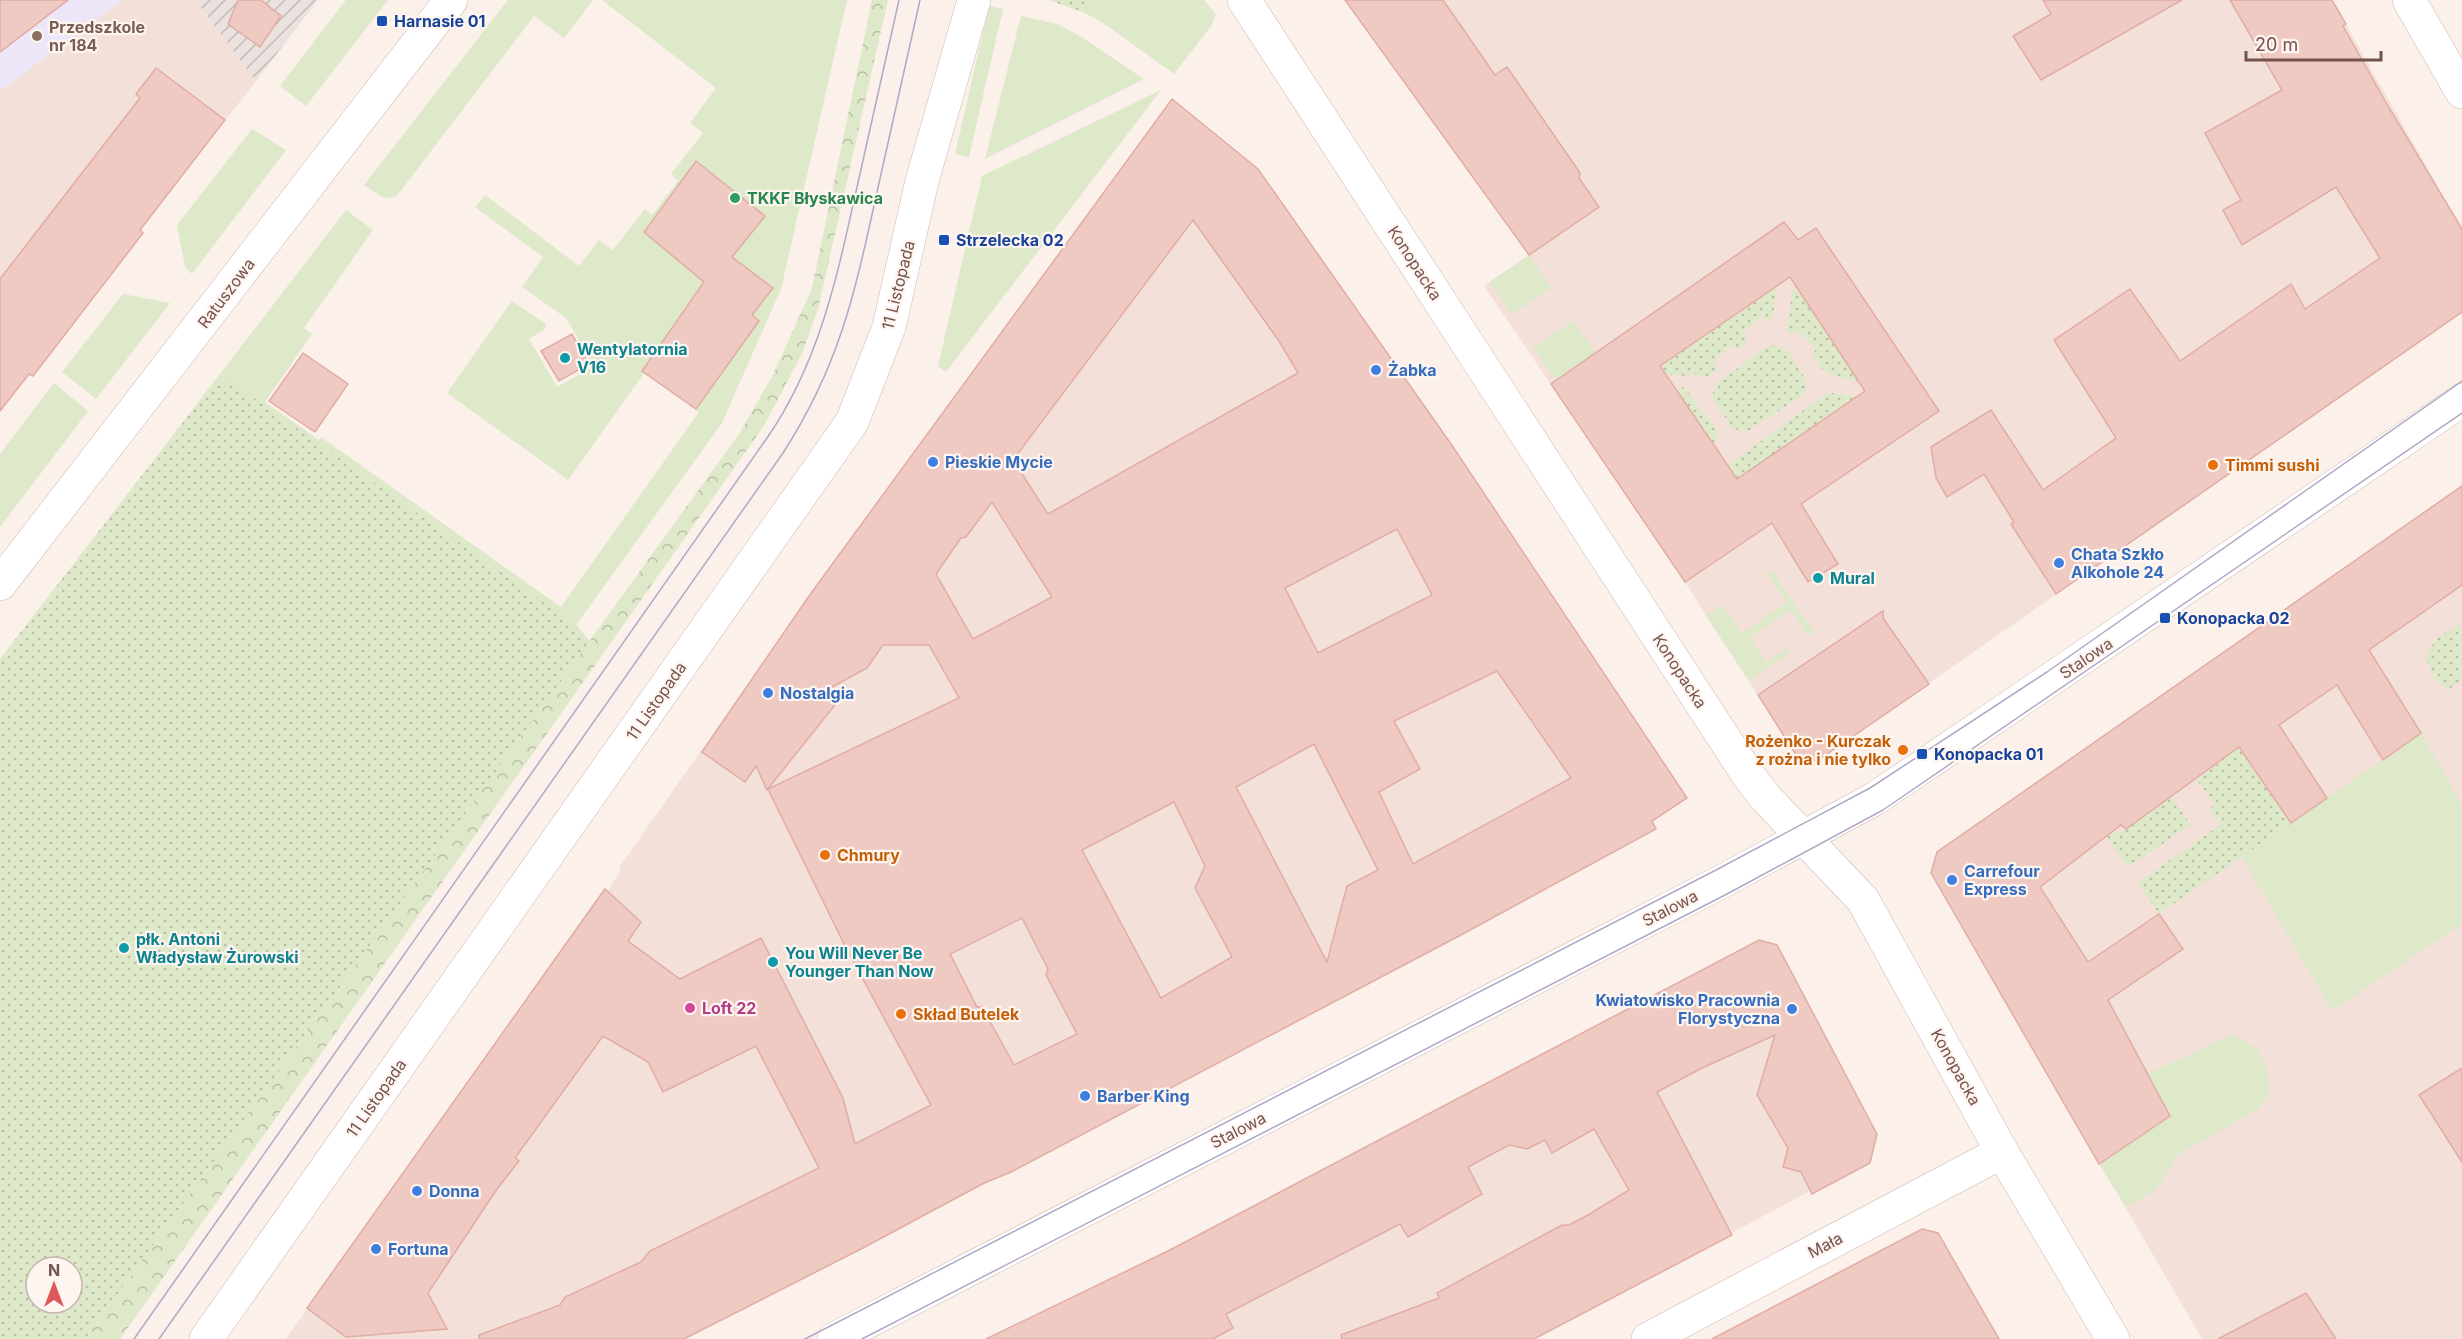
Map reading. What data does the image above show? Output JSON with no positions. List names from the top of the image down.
{
  "streets": {
    "street": [
      "Konopacka",
      "11 Listopada",
      "Ratuszowa",
      "Stalowa",
      "Mała"
    ]
  },
  "crossings": [
    ["Konopacka", "Stalowa"],
    ["Konopacka", "Mała"]
  ],
  "places": {
    "transit": [
      "Harnasie 01",
      "Strzelecka 02",
      "Konopacka 02",
      "Konopacka 01"
    ],
    "other": [
      "Przedszkole nr 184",
      "TKKF Błyskawica",
      "Wentylatornia V16",
      "Żabka",
      "Pieskie Mycie",
      "Timmi sushi",
      "Chata Szkło Alkohole 24",
      "Mural",
      "Nostalgia",
      "Rożenko - Kurczak z rożna i nie tylko",
      "Chmury",
      "Carrefour Express",
      "płk. Antoni Władysław Żurowski",
      "You Will Never Be Younger Than Now",
      "Loft 22",
      "Kwiatowisko Pracownia Florystyczna",
      "Skład Butelek",
      "Barber King",
      "Donna",
      "Fortuna"
    ]
  },
  "scale_bar": "20 m",
  "north": "top"
}
